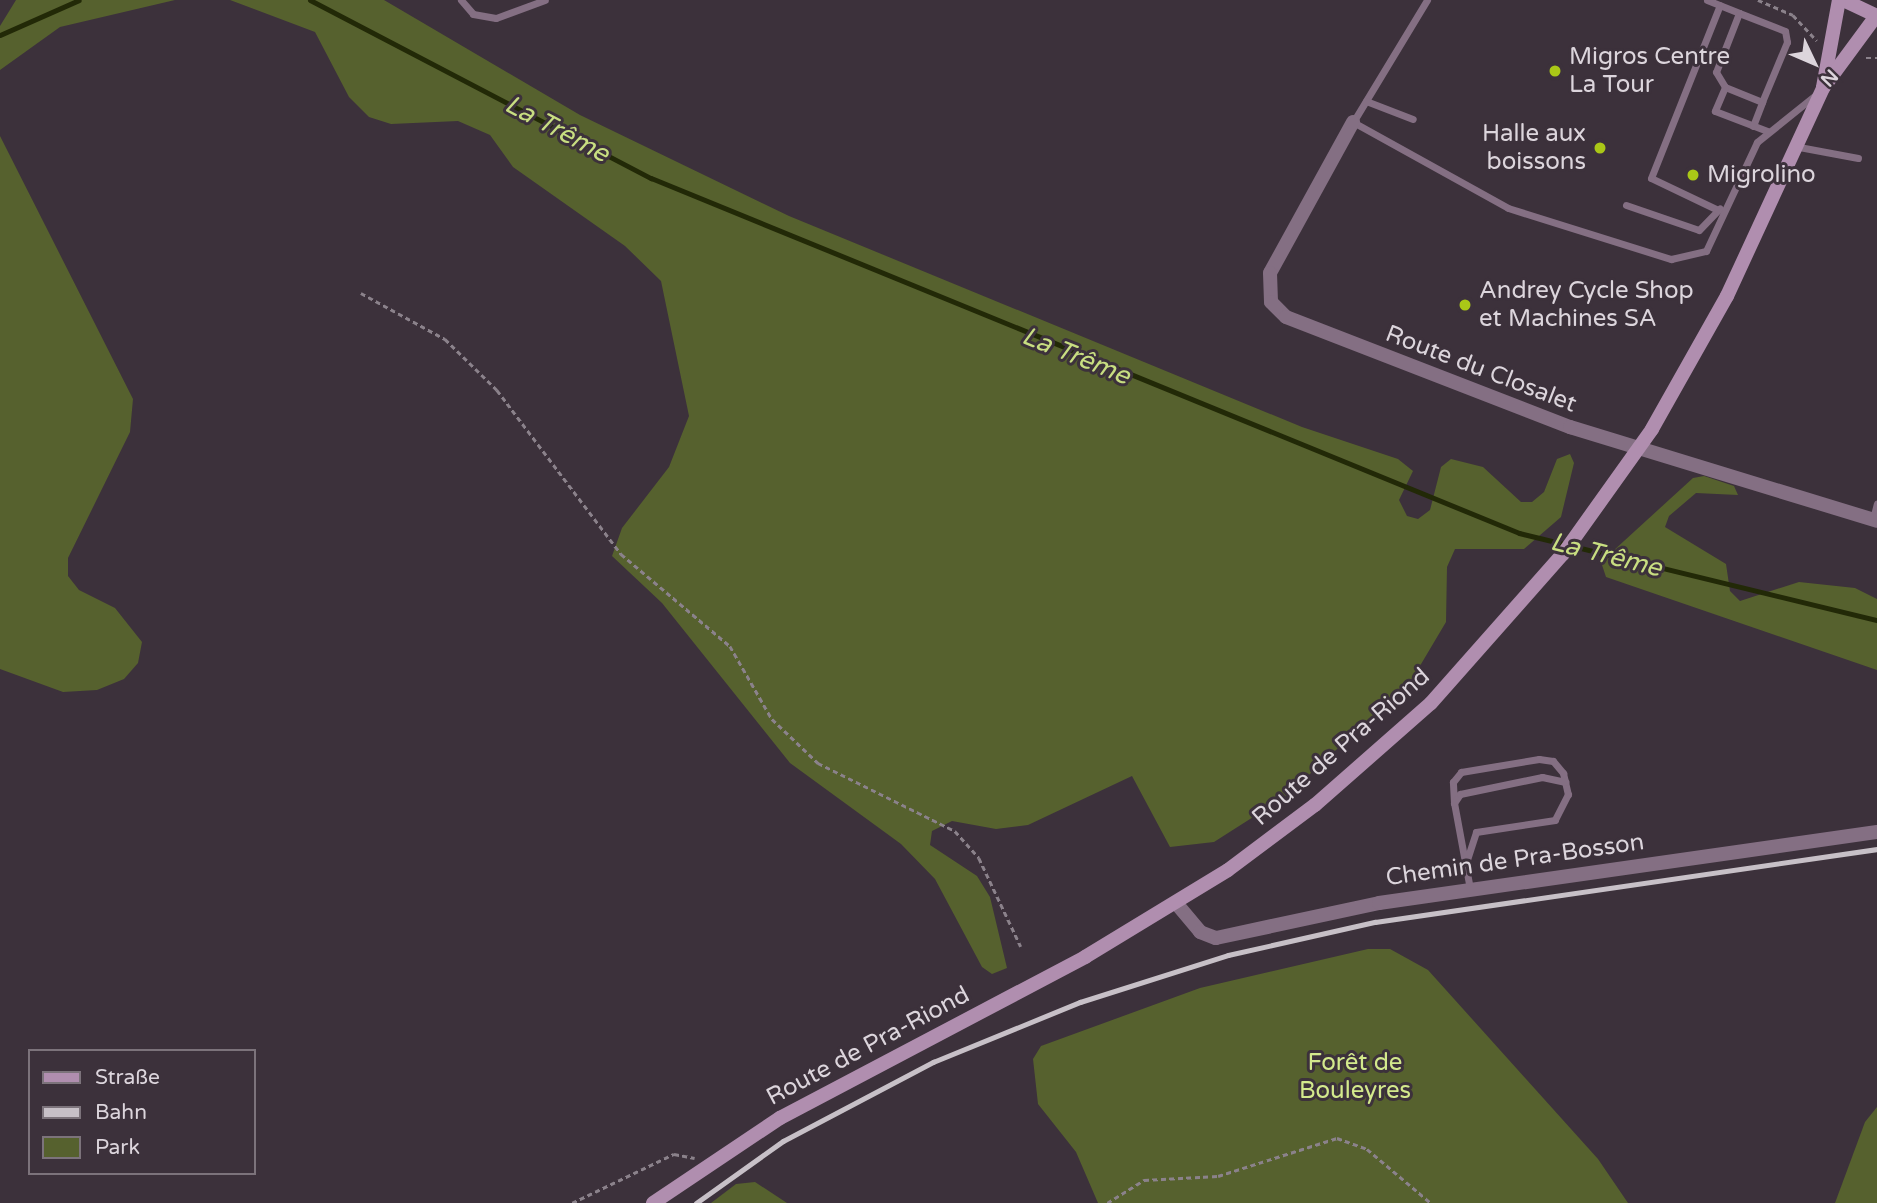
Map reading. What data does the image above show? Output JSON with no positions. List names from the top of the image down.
{
  "streets": {
    "main road": ["Route de Pra-Riond"],
    "street": ["Route du Closalet", "Chemin de Pra-Bosson"]
  },
  "crossings": [
    ["Route de Pra-Riond", "Chemin de Pra-Bosson"]
  ],
  "water": ["La Trême"],
  "parks": ["Forêt de Bouleyres"],
  "places": [
    "Migros Centre La Tour",
    "Halle aux boissons",
    "Migrolino",
    "Andrey Cycle Shop et Machines SA"
  ],
  "legend": ["Straße", "Bahn", "Park"],
  "north": "bottom right"
}
